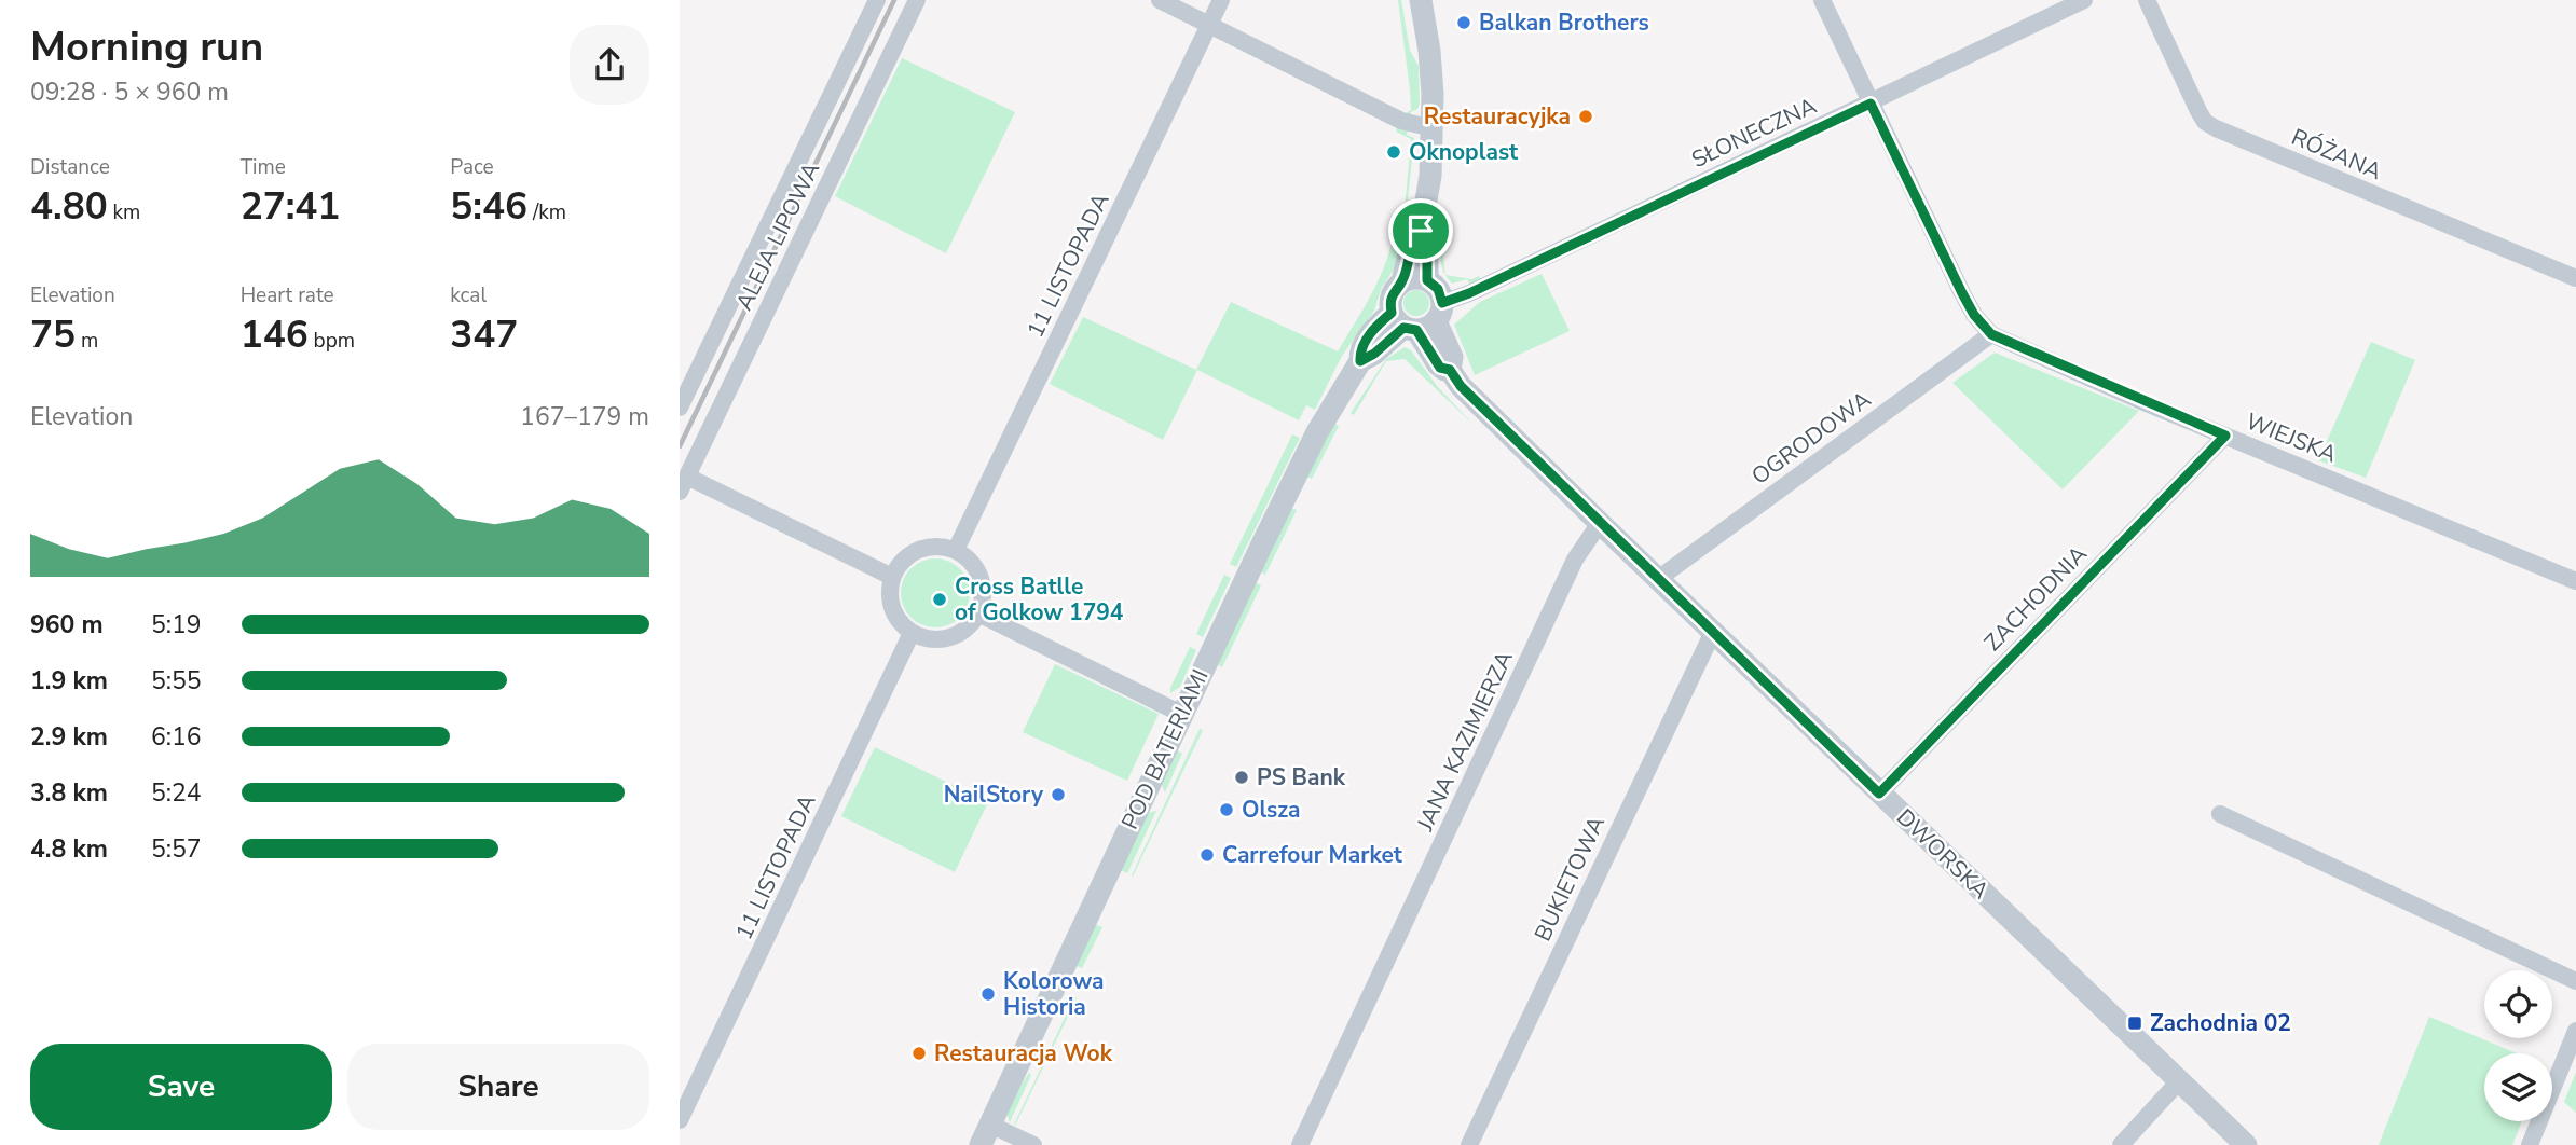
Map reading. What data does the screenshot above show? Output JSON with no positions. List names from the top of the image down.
{
  "streets": {
    "street": [
      "SŁONECZNA",
      "RÓŻANA",
      "ALEJA LIPOWA",
      "11 LISTOPADA",
      "OGRODOWA",
      "WIEJSKA",
      "ZACHODNIA",
      "JANA KAZIMIERZA",
      "POD BATERIAMI",
      "DWORSKA",
      "BUKIETOWA"
    ]
  },
  "crossings": [
    ["SŁONECZNA", "POD BATERIAMI"],
    ["SŁONECZNA", "DWORSKA"],
    ["OGRODOWA", "WIEJSKA"],
    ["OGRODOWA", "DWORSKA"],
    ["WIEJSKA", "ZACHODNIA"],
    ["ZACHODNIA", "DWORSKA"],
    ["JANA KAZIMIERZA", "DWORSKA"],
    ["POD BATERIAMI", "DWORSKA"],
    ["DWORSKA", "BUKIETOWA"]
  ],
  "places": {
    "other": [
      "Balkan Brothers",
      "Restauracyjka",
      "Oknoplast",
      "Cross Batlle of Golkow 1794",
      "PS Bank",
      "NailStory",
      "Olsza",
      "Carrefour Market",
      "Kolorowa Historia",
      "Restauracja Wok"
    ],
    "transit": ["Zachodnia 02"]
  },
  "page": {
    "heading": ["Morning run", "09:28 · 5 × 960 m"],
    "stats": [
      ["Distance", "4.80 km"],
      ["Time", "27:41"],
      ["Pace", "5:46 /km"],
      ["Elevation", "75 m"],
      ["Heart rate", "146 bpm"],
      ["kcal", "347"]
    ],
    "chart": ["Elevation", "167–179 m"],
    "list": [
      {
        "name": "960 m",
        "note": "5:19"
      },
      {
        "name": "1.9 km",
        "note": "5:55"
      },
      {
        "name": "2.9 km",
        "note": "6:16"
      },
      {
        "name": "3.8 km",
        "note": "5:24"
      },
      {
        "name": "4.8 km",
        "note": "5:57"
      }
    ],
    "buttons": ["Save", "Share"]
  }
}
